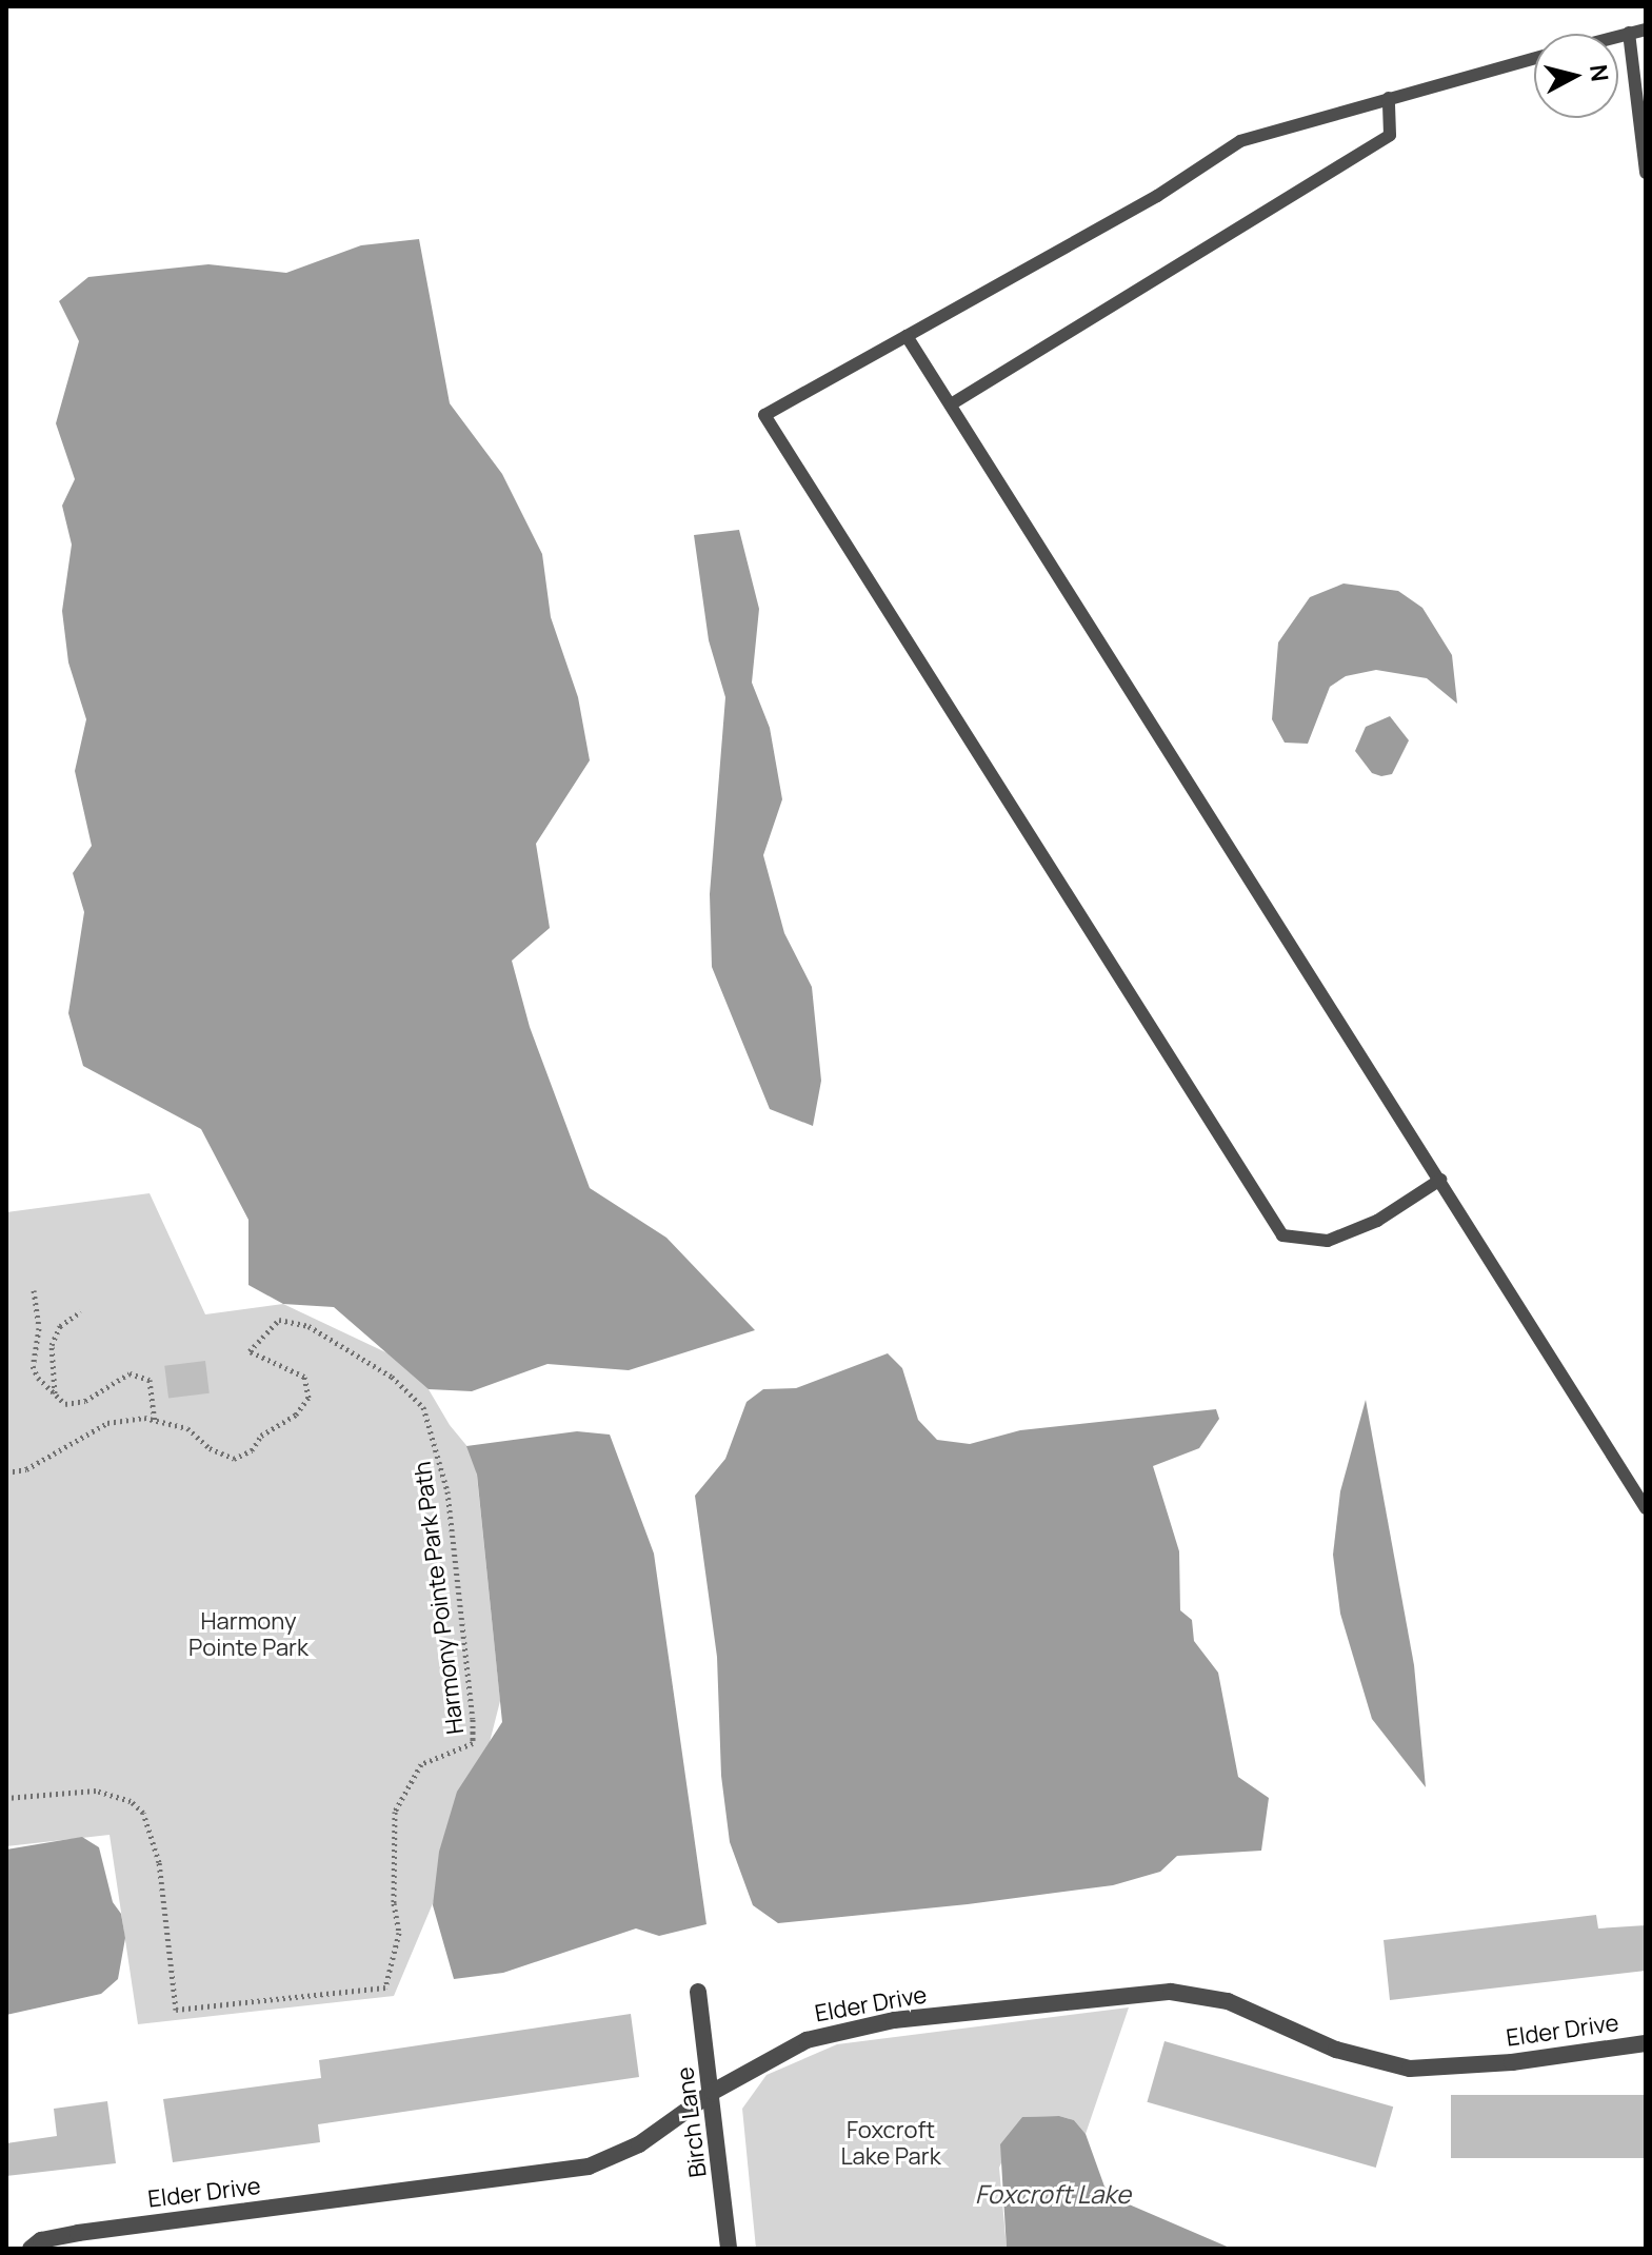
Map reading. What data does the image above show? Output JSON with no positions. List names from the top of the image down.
{
  "streets": {
    "street": ["Elder Drive", "Birch Lane"],
    "path": ["Harmony Pointe Park Path"]
  },
  "crossings": [
    ["Elder Drive", "Birch Lane"]
  ],
  "water": ["Foxcroft Lake"],
  "parks": ["Harmony Pointe Park", "Foxcroft Lake Park"],
  "north": "right"
}
